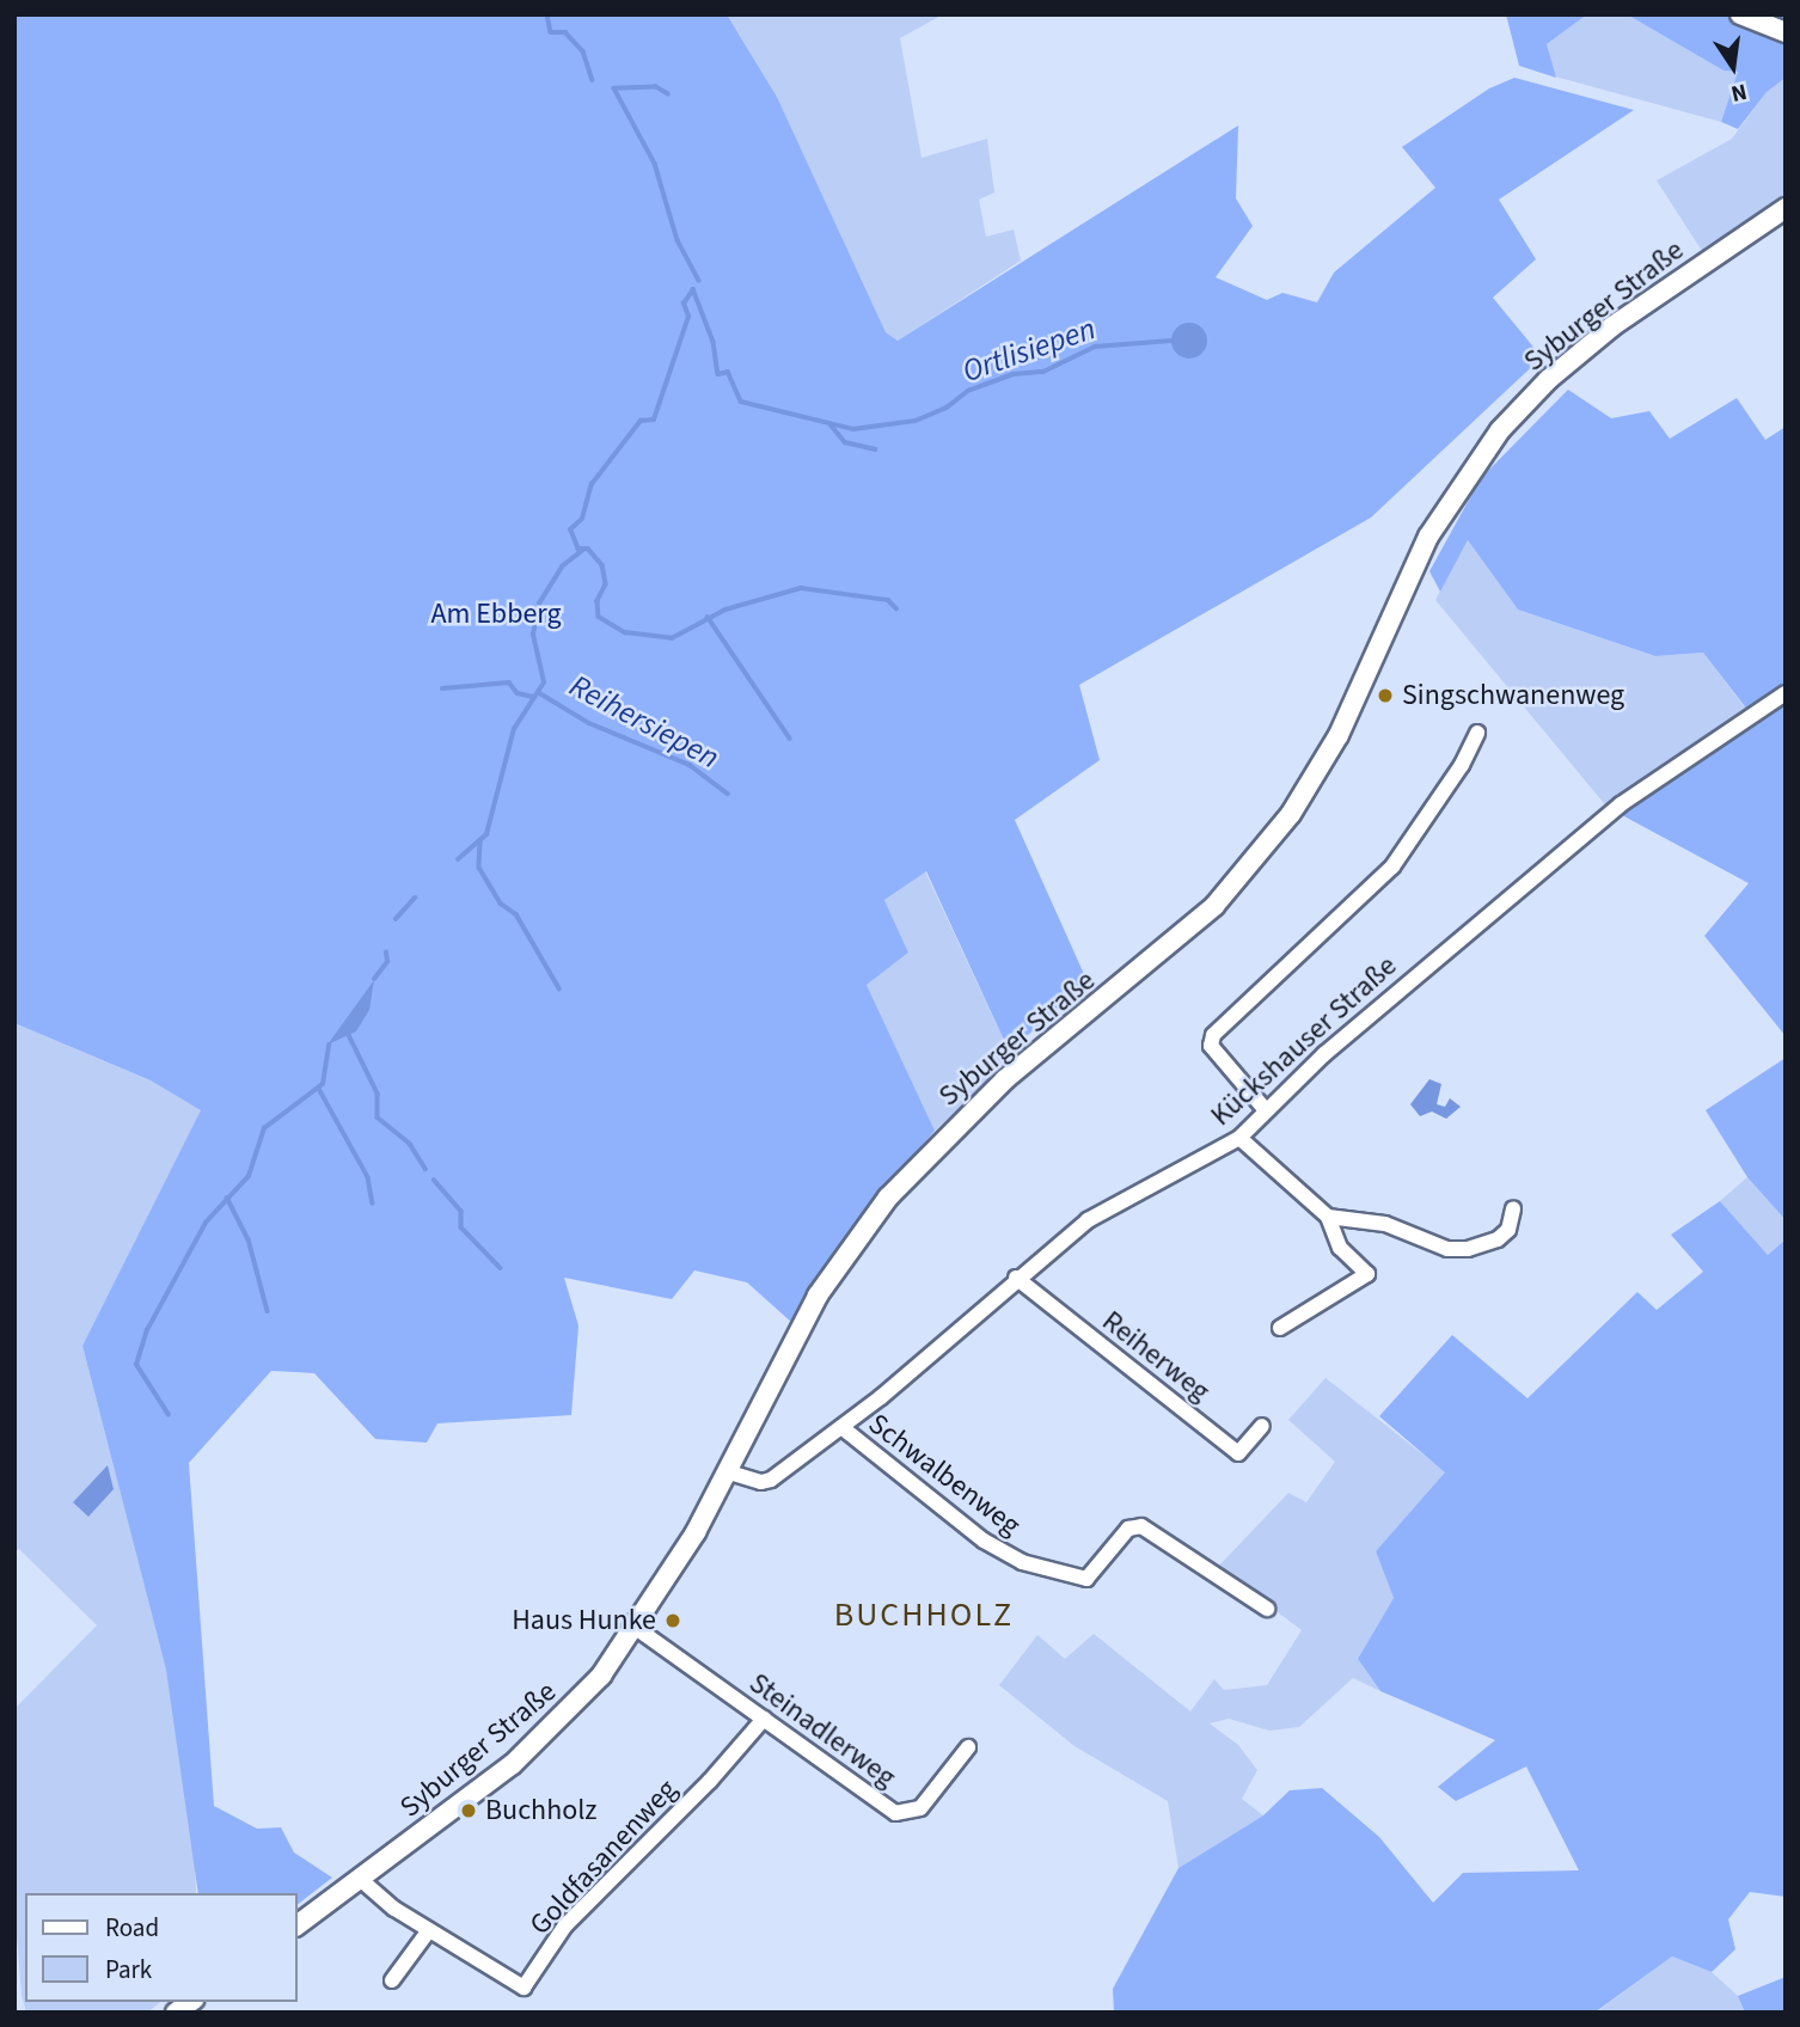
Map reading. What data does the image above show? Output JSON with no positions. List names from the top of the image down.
{
  "streets": {
    "street": [
      "Syburger Straße",
      "Kückshauser Straße",
      "Reiherweg",
      "Schwalbenweg",
      "Steinadlerweg",
      "Goldfasanenweg"
    ]
  },
  "crossings": [
    ["Syburger Straße", "Kückshauser Straße"],
    ["Syburger Straße", "Steinadlerweg"],
    ["Syburger Straße", "Goldfasanenweg"],
    ["Kückshauser Straße", "Reiherweg"],
    ["Kückshauser Straße", "Schwalbenweg"],
    ["Steinadlerweg", "Goldfasanenweg"]
  ],
  "districts": ["BUCHHOLZ"],
  "water": ["Ortlisiepen", "Reihersiepen"],
  "parks": ["Am Ebberg"],
  "places": ["Singschwanenweg", "Haus Hunke", "Buchholz"],
  "legend": ["Road", "Park"],
  "north": "bottom"
}
